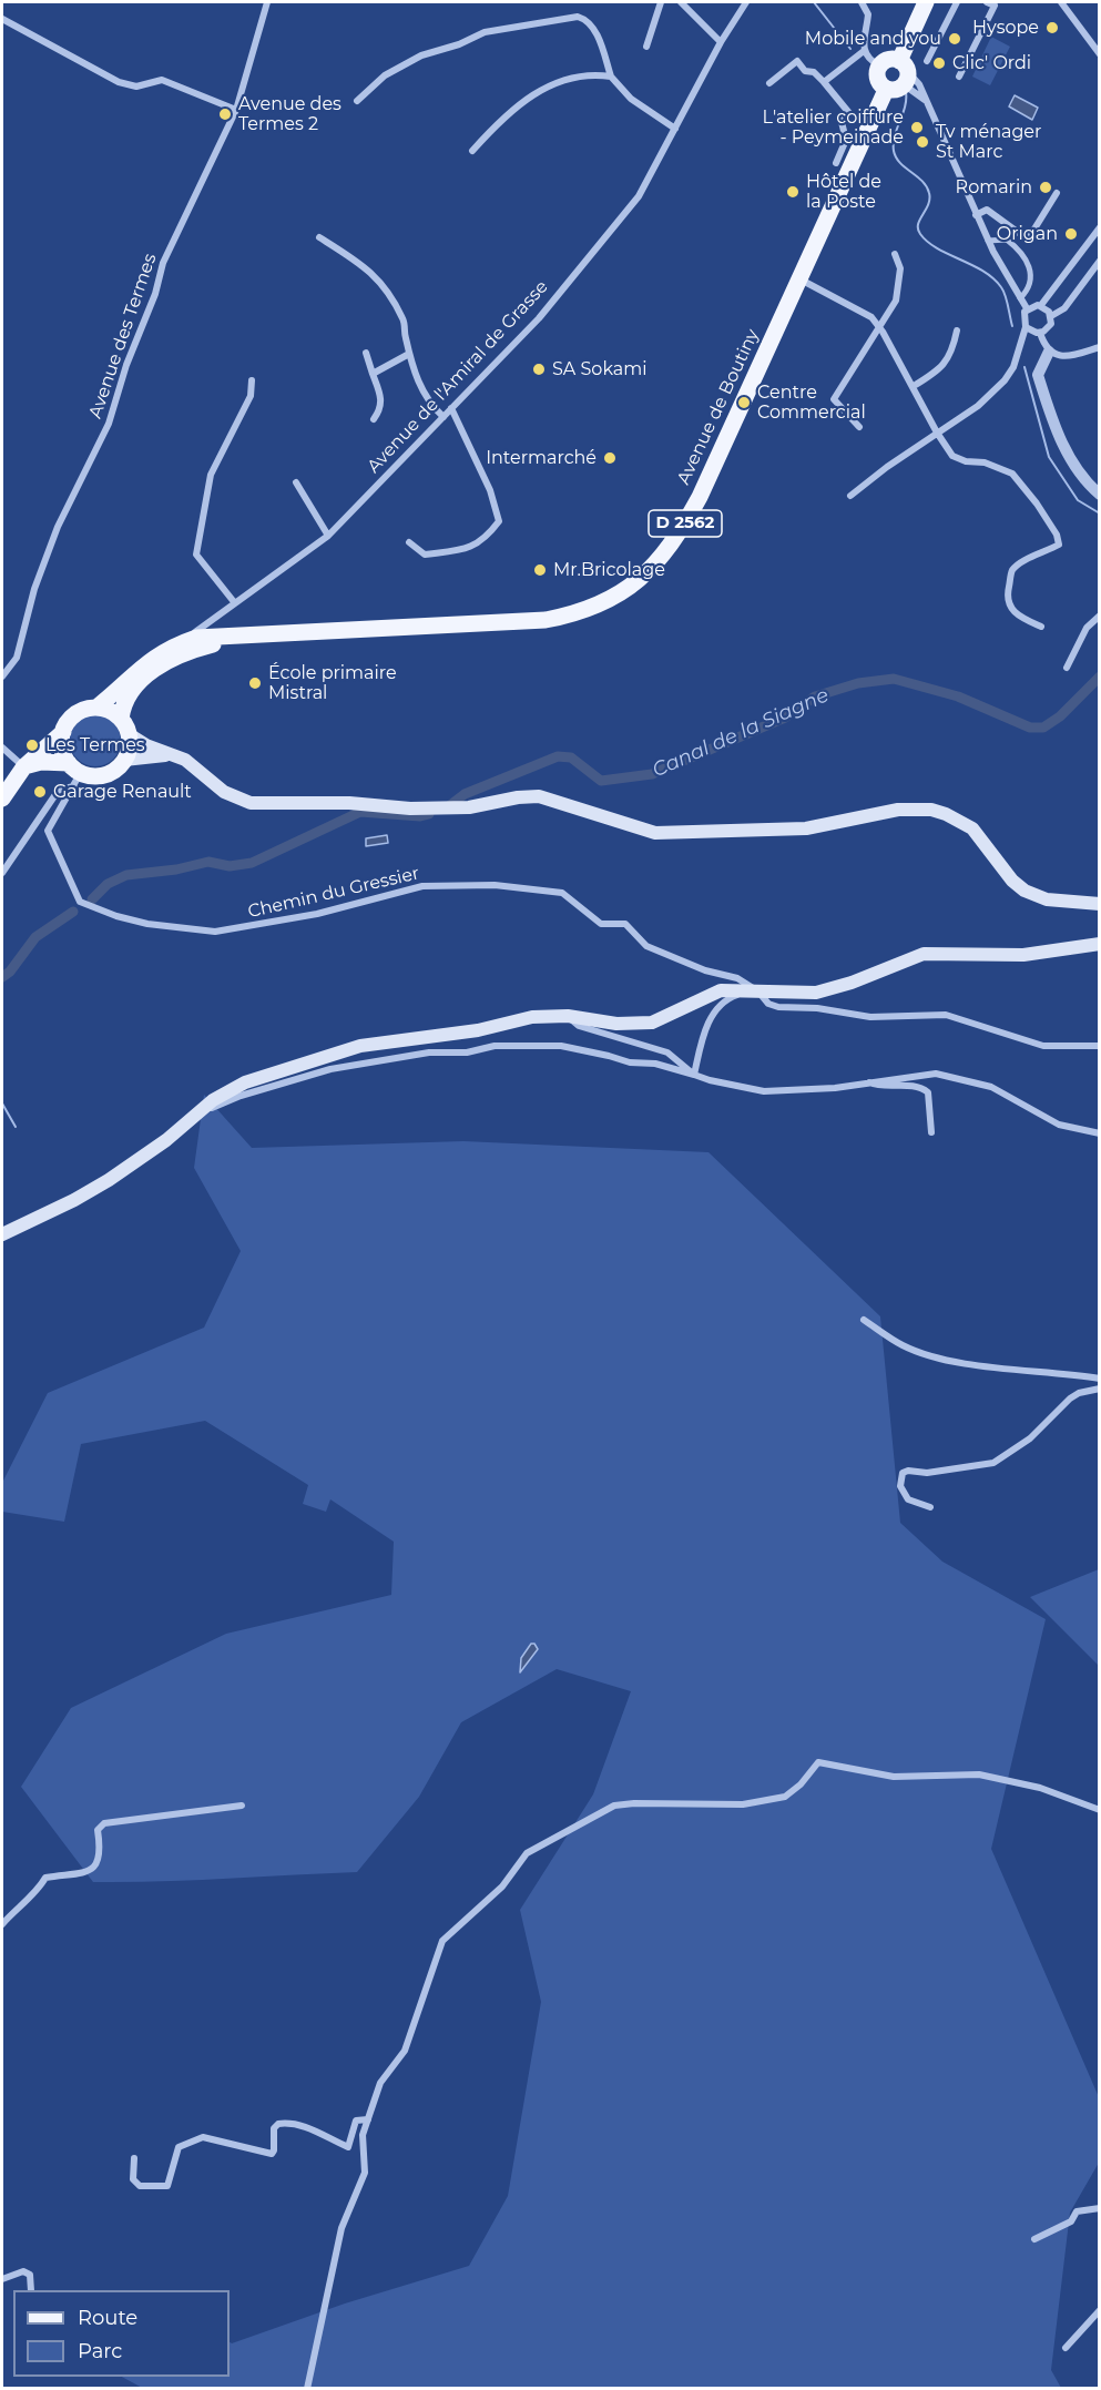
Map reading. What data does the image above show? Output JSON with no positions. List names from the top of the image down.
{
  "streets": {
    "main road": ["Avenue de Boutiny", "D 2562"],
    "street": ["Avenue des Termes", "Avenue de l'Amiral de Grasse", "Chemin du Gressier"]
  },
  "crossings": [
    ["Avenue de l'Amiral de Grasse", "Avenue de Boutiny"],
    ["Avenue de Boutiny", "Chemin du Gressier"]
  ],
  "water": ["Canal de la Siagne"],
  "places": [
    "Hysope",
    "Mobile and you",
    "Clic' Ordi",
    "Avenue des Termes 2",
    "L'atelier coiffure - Peymeinade",
    "Tv ménager St Marc",
    "Romarin",
    "Hôtel de la Poste",
    "Origan",
    "SA Sokami",
    "Centre Commercial",
    "Intermarché",
    "Mr.Bricolage",
    "École primaire Mistral",
    "Les Termes",
    "Garage Renault"
  ],
  "legend": ["Route", "Parc"]
}
